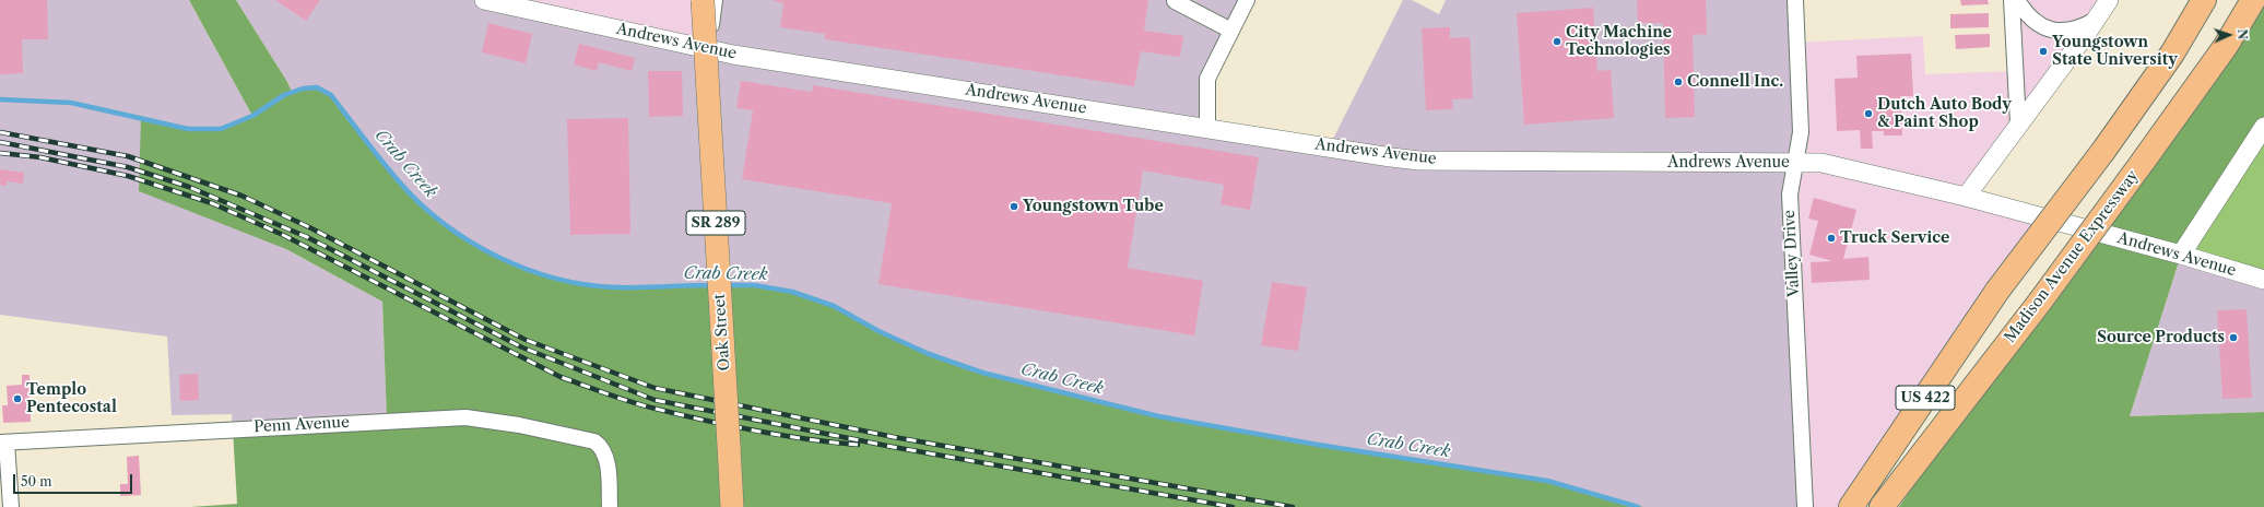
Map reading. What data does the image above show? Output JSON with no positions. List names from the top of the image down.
{
  "streets": {
    "highway": ["Madison Avenue Expressway", "US 422"],
    "main road": ["SR 289", "Oak Street"],
    "street": ["Andrews Avenue", "Valley Drive", "Penn Avenue"]
  },
  "crossings": [
    ["Andrews Avenue", "Valley Drive"]
  ],
  "water": ["Crab Creek"],
  "places": [
    "City Machine Technologies",
    "Youngstown State University",
    "Connell Inc.",
    "Dutch Auto Body & Paint Shop",
    "Youngstown Tube",
    "Truck Service",
    "Source Products",
    "Templo Pentecostal"
  ],
  "scale_bar": "50 m",
  "north": "right"
}
